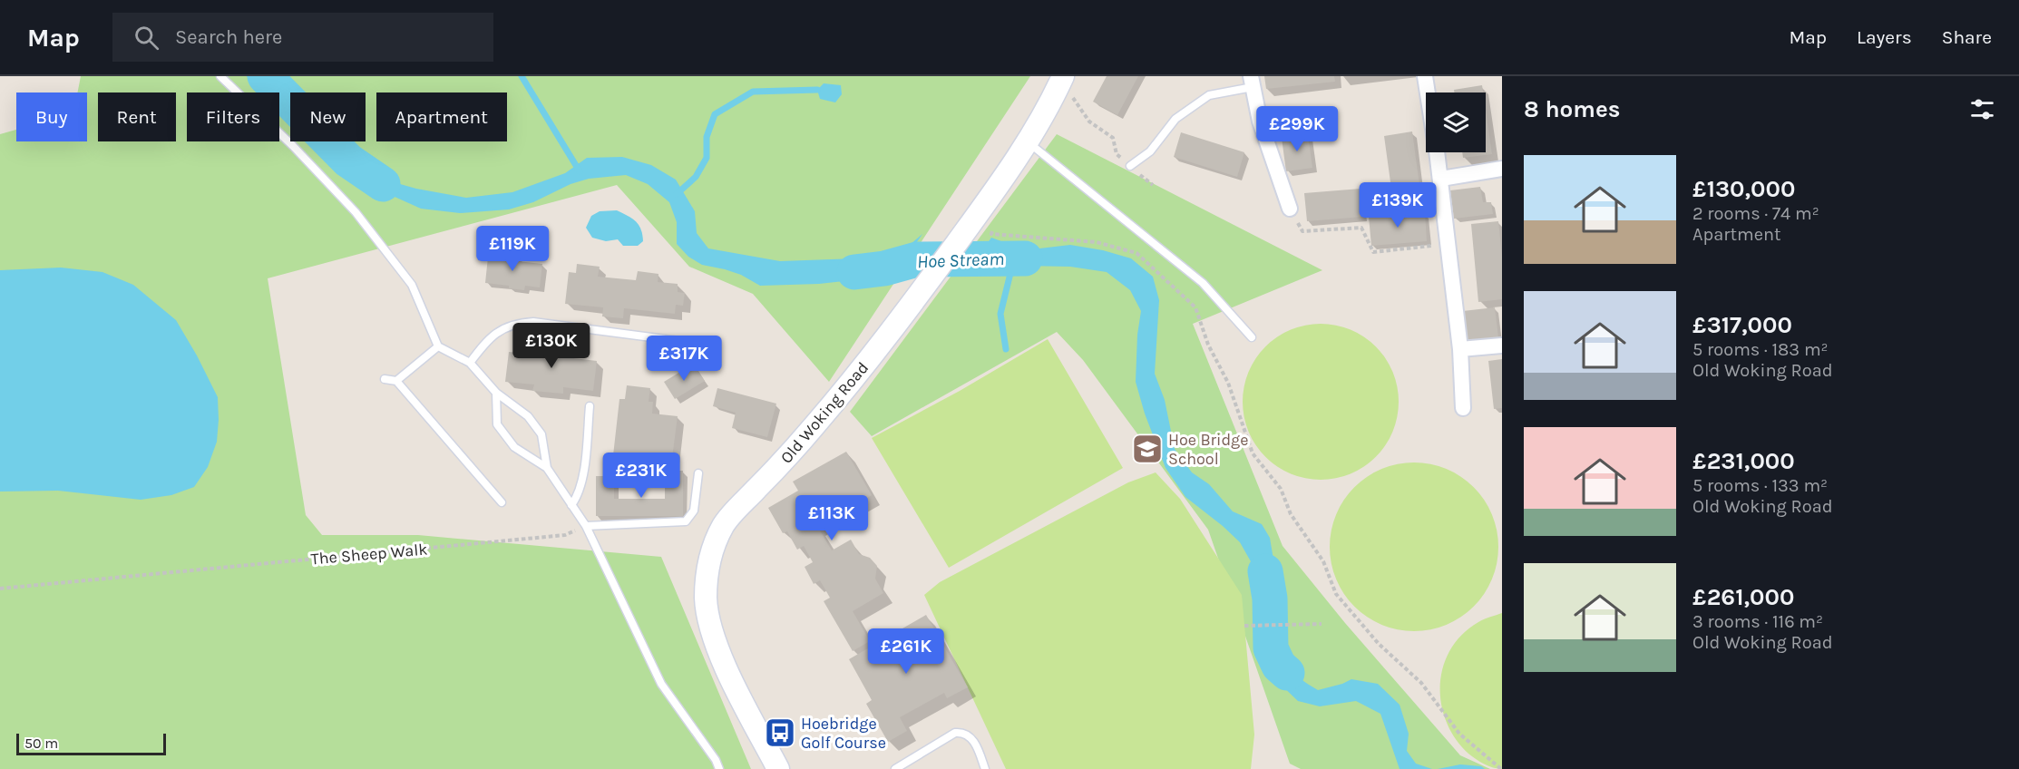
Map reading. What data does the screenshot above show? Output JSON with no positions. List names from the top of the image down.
{
  "streets": {
    "main road": ["Old Woking Road"],
    "path": ["The Sheep Walk"]
  },
  "water": ["Hoe Stream"],
  "places": {
    "school or university": ["Hoe Bridge School"],
    "bus stop": ["Hoebridge Golf Course"]
  },
  "scale_bar": "50 m",
  "page": {
    "header": "Map",
    "search": "Search here",
    "nav": ["Map", "Layers", "Share"],
    "heading": "8 homes",
    "chip": [
      "Buy",
      "Rent",
      "Filters",
      "New",
      "Apartment"
    ],
    "price": [
      "£299K",
      "£139K",
      "£119K",
      "£130K",
      "£317K",
      "£231K",
      "£113K",
      "£261K"
    ],
    "list": [
      {
        "name": "£130,000",
        "note": "2 rooms · 74 m² · Apartment"
      },
      {
        "name": "£317,000",
        "note": "5 rooms · 183 m² · Old Woking Road"
      },
      {
        "name": "£231,000",
        "note": "5 rooms · 133 m² · Old Woking Road"
      },
      {
        "name": "£261,000",
        "note": "3 rooms · 116 m² · Old Woking Road"
      }
    ],
    "scale": "50 m"
  }
}
